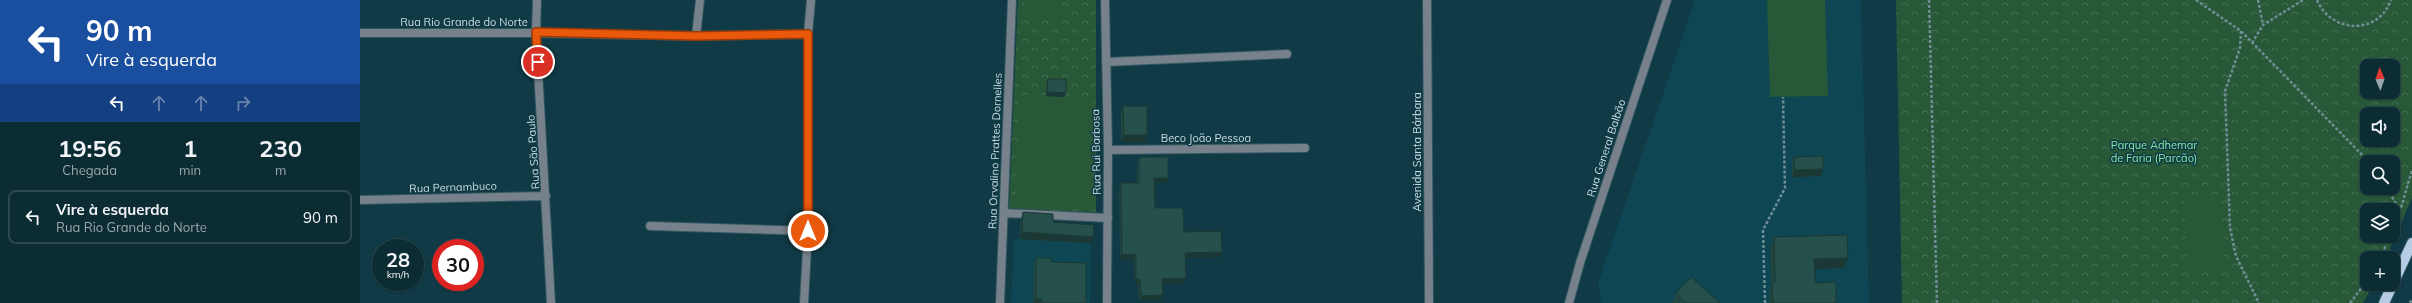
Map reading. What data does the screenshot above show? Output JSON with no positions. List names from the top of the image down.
{
  "streets": {
    "street": [
      "Rua Rio Grande do Norte",
      "Beco João Pessoa",
      "Rua General Balbão",
      "Rua Orvalino Prattes Dornelles",
      "Rua São Paulo",
      "Rua Rui Barbosa",
      "Avenida Santa Bárbara",
      "Rua Pernambuco"
    ]
  },
  "crossings": [
    ["Rua Rio Grande do Norte", "Rua São Paulo"],
    ["Beco João Pessoa", "Rua Rui Barbosa"],
    ["Rua São Paulo", "Rua Pernambuco"]
  ],
  "parks": ["Parque Adhemar de Faria (Parcão)"],
  "north": "top",
  "page": {
    "turn": ["90 m", "Vire à esquerda"],
    "map_buttons": "+",
    "eta": [
      "19:56",
      "Chegada",
      "1",
      "min",
      "230",
      "m"
    ],
    "list": [
      {
        "name": "Vire à esquerda",
        "note": "Rua Rio Grande do Norte",
        "value": "90 m"
      }
    ],
    "speed": "28 km/h",
    "limit": "30"
  }
}
